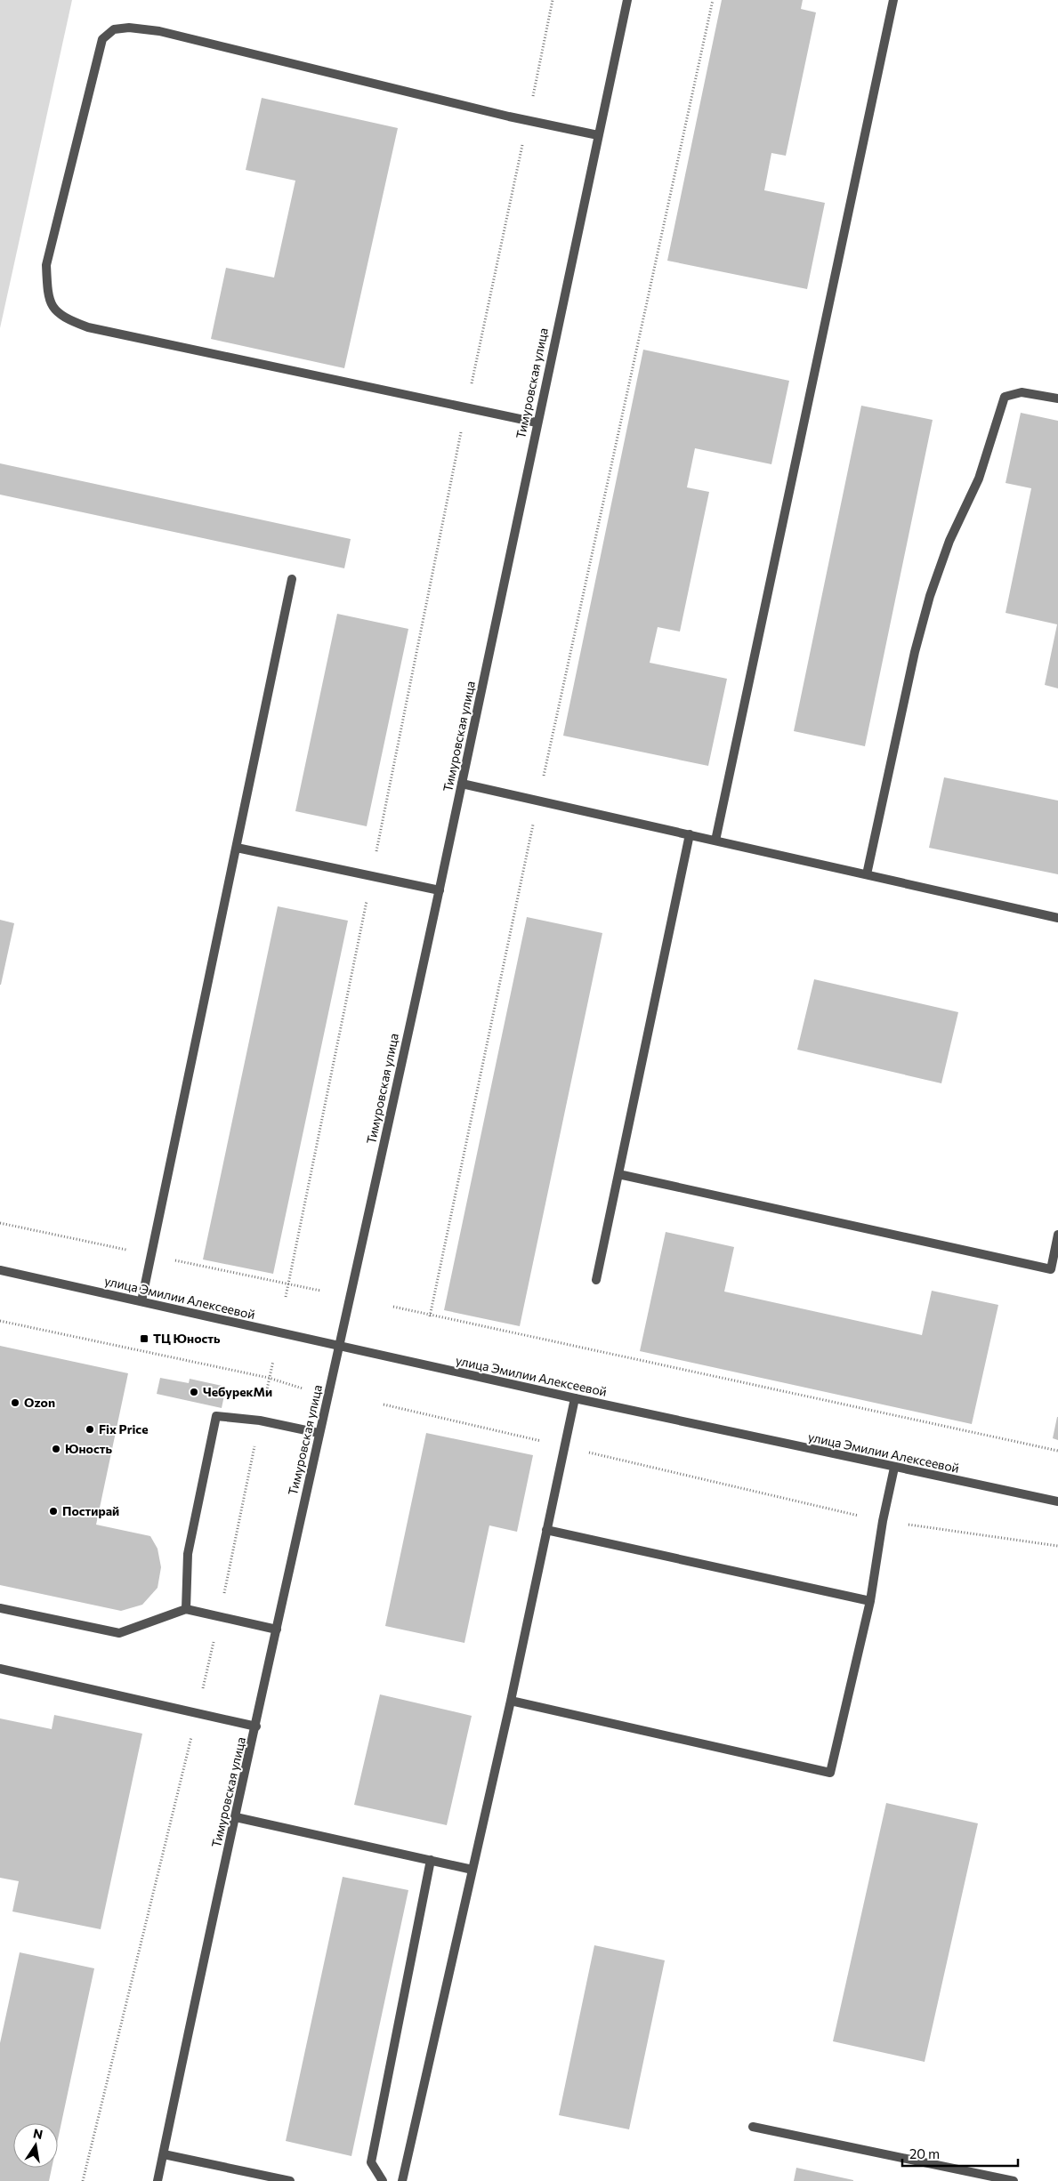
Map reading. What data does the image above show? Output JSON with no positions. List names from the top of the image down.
{
  "streets": {
    "street": ["Тимуровская улица", "улица Эмилии Алексеевой"]
  },
  "crossings": [
    ["Тимуровская улица", "улица Эмилии Алексеевой"]
  ],
  "places": {
    "transit": ["ТЦ Юность"],
    "other": [
      "ЧебурекМи",
      "Ozon",
      "Fix Price",
      "Юность",
      "Постирай"
    ]
  },
  "scale_bar": "20 m",
  "north": "top"
}
